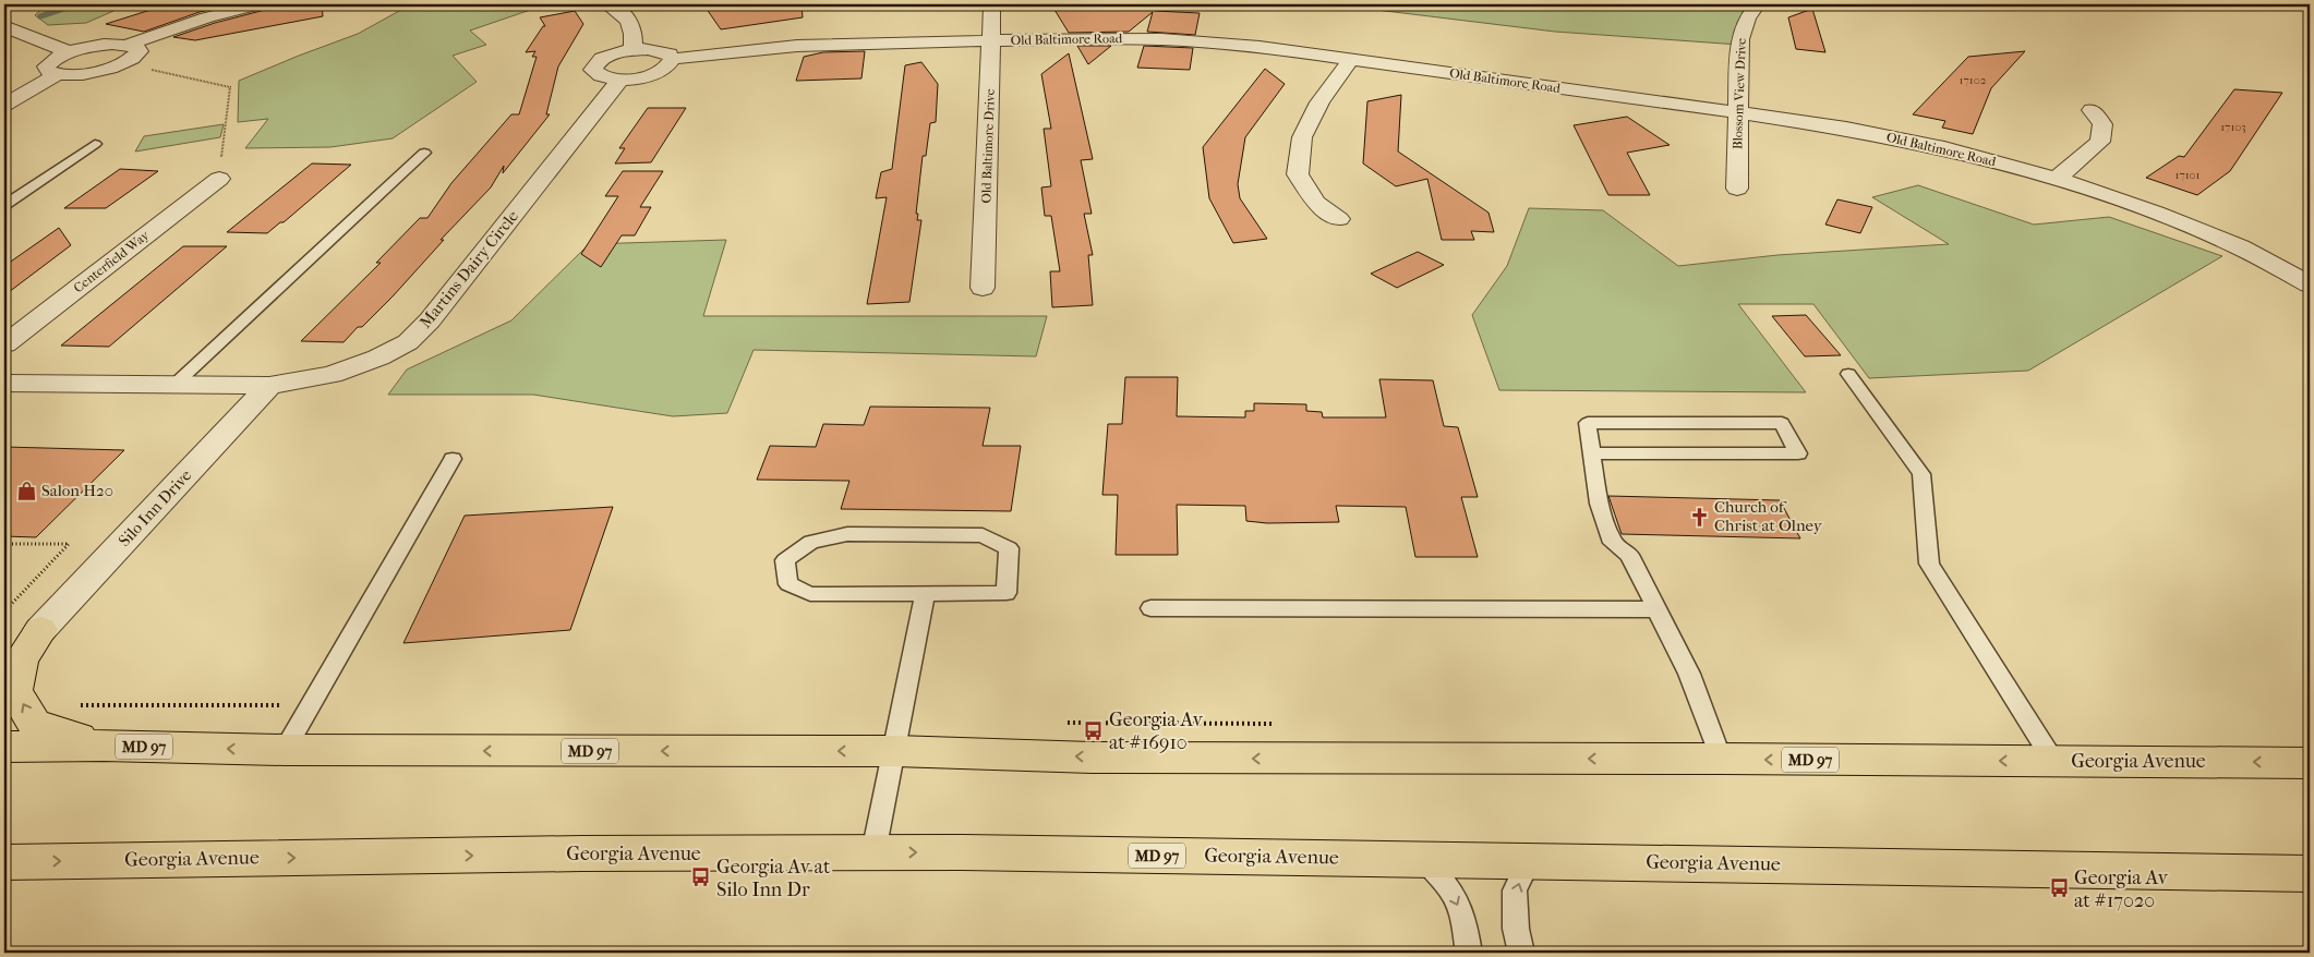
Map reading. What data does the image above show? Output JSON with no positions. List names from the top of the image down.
{
  "streets": {
    "main road": ["MD 97", "Georgia Avenue"],
    "street": [
      "Old Baltimore Road",
      "Blossom View Drive",
      "Old Baltimore Drive",
      "Centerfield Way",
      "Martins Dairy Circle",
      "Silo Inn Drive"
    ]
  },
  "crossings": [
    ["Old Baltimore Road", "Blossom View Drive"],
    ["Old Baltimore Road", "Old Baltimore Drive"],
    ["Martins Dairy Circle", "Silo Inn Drive"]
  ],
  "places": {
    "shop": ["Salon H20"],
    "church": ["Church of Christ at Olney"],
    "bus stop": ["Georgia Av at #16910", "Georgia Av at Silo Inn Dr", "Georgia Av at #17020"]
  },
  "house_numbers": ["17102", "17103", "17101"]
}
